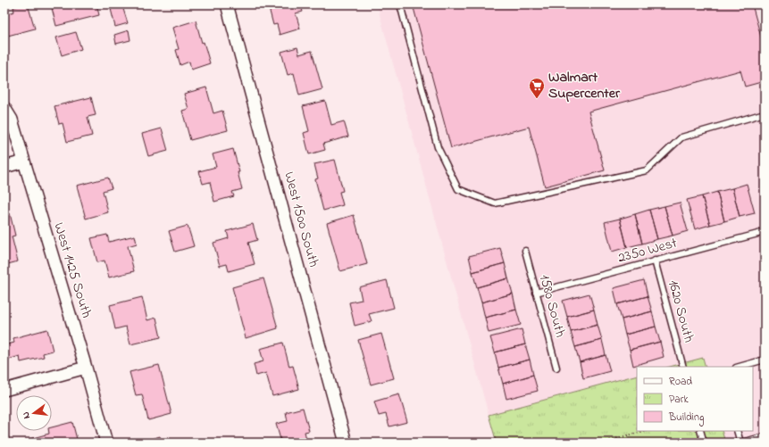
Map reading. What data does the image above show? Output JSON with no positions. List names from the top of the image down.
{
  "streets": {
    "street": ["West 1500 South", "West 1425 South"],
    "lane": ["2350 West", "1580 South", "1620 South"]
  },
  "crossings": [
    ["2350 West", "1580 South"],
    ["2350 West", "1620 South"]
  ],
  "places": {
    "supermarket": ["Walmart Supercenter"]
  },
  "legend": ["Road", "Park", "Building"],
  "north": "left"
}
